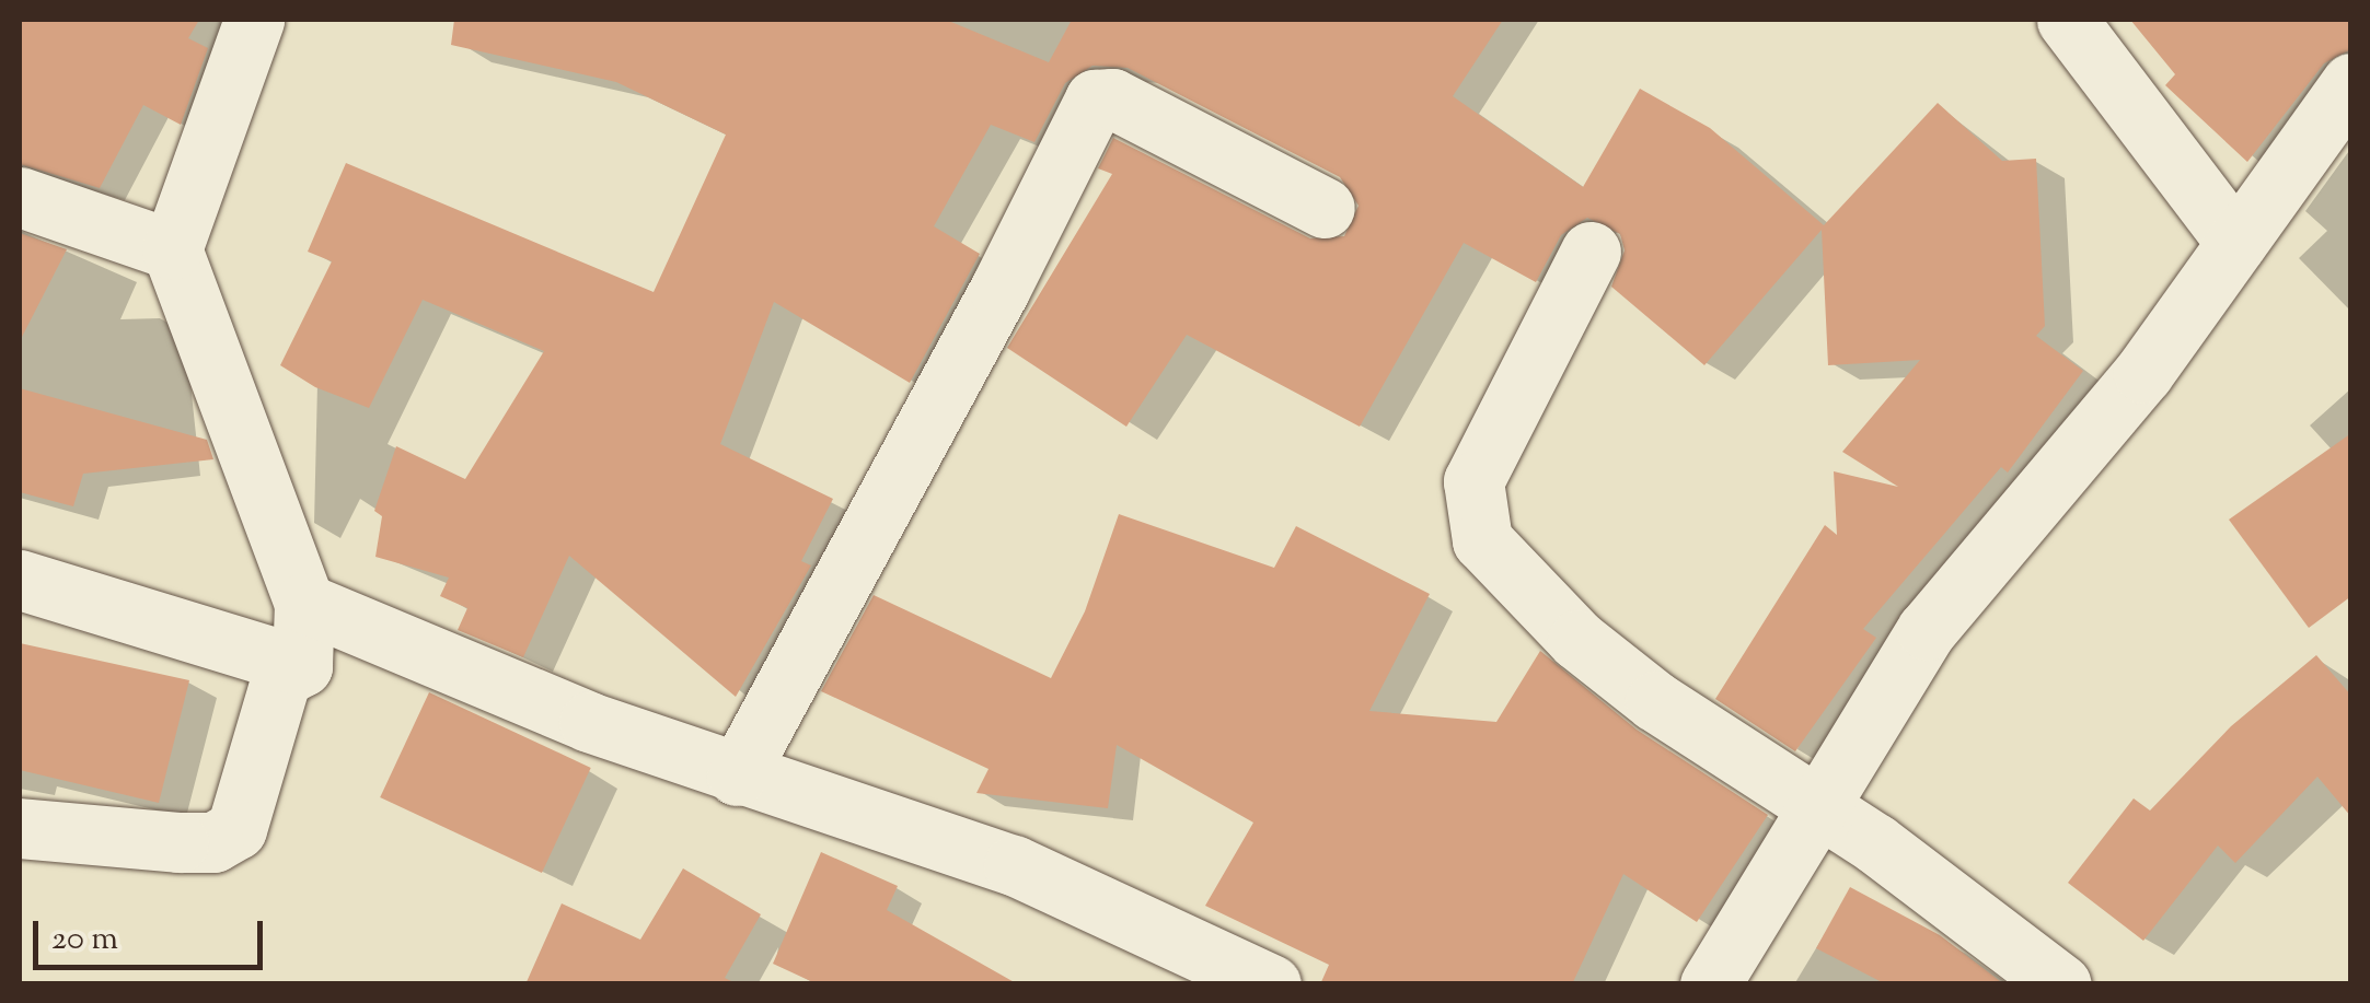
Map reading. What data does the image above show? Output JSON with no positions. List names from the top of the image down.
{
  "scale_bar": "20 m"
}
